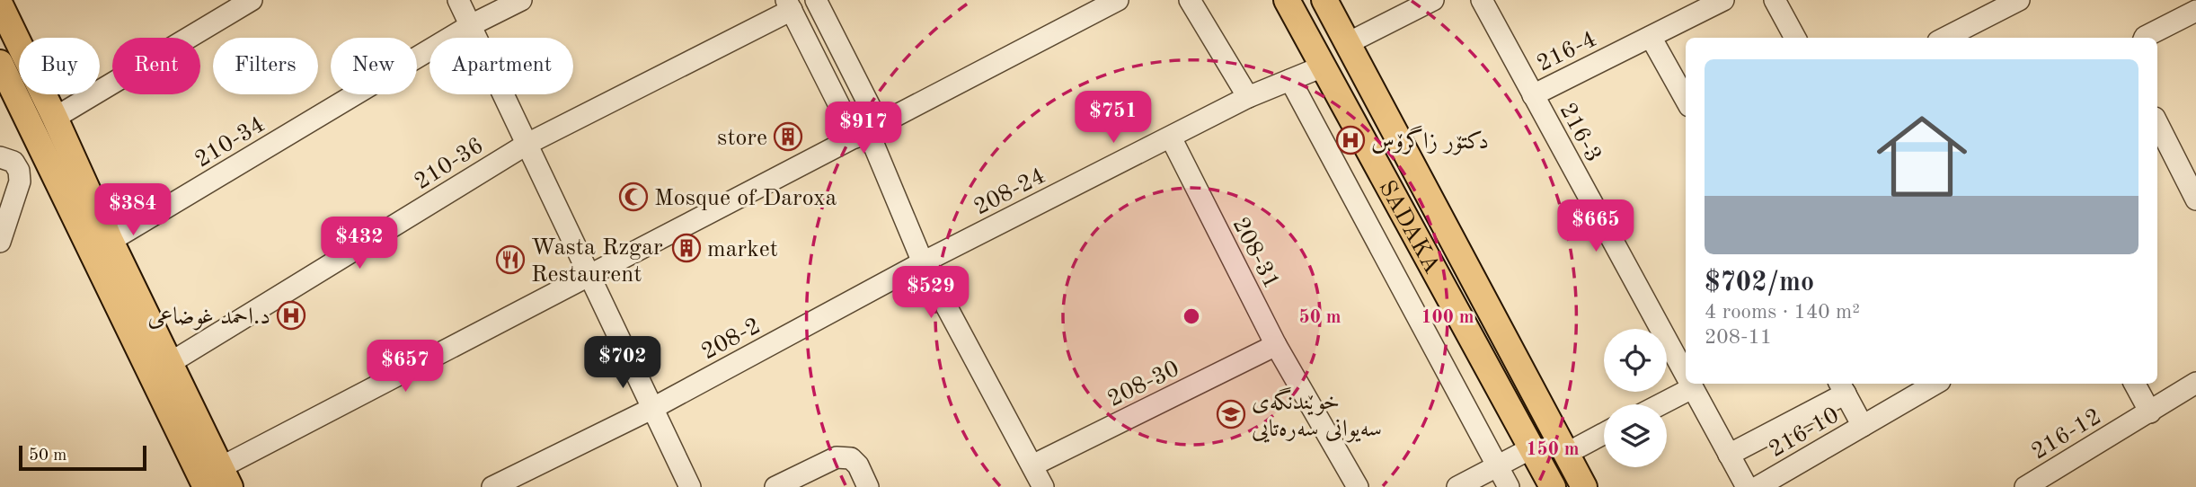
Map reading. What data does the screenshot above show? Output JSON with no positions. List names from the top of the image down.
{
  "streets": {
    "main road": ["SADAKA"],
    "street": [
      "216-4",
      "216-3",
      "210-34",
      "210-36",
      "208-24",
      "208-31",
      "208-2",
      "208-30",
      "216-10",
      "216-12"
    ]
  },
  "crossings": [
    ["216-4", "216-3"],
    ["208-24", "SADAKA"],
    ["208-24", "208-31"],
    ["208-24", "208-2"],
    ["208-31", "208-30"]
  ],
  "places": {
    "building": ["store", "market"],
    "hospital": ["دکتۆر زاگرۆس", "د.احمد غوضاعی"],
    "mosque": ["Mosque of Daroxa"],
    "restaurant": ["Wasta Rzgar Restaurent"],
    "school or university": ["خوێندنگەی سەیوانی سەرەتایی"]
  },
  "scale_bar": "50 m",
  "page": {
    "chip": [
      "Buy",
      "Rent",
      "Filters",
      "New",
      "Apartment"
    ],
    "list": [
      {
        "name": "$702/mo",
        "note": "4 rooms · 140 m² · 208-11"
      }
    ],
    "price": [
      "$751",
      "$917",
      "$384",
      "$665",
      "$432",
      "$529",
      "$702",
      "$657"
    ],
    "scale": "50 m"
  },
  "rings": ["50 m", "100 m", "150 m"]
}
